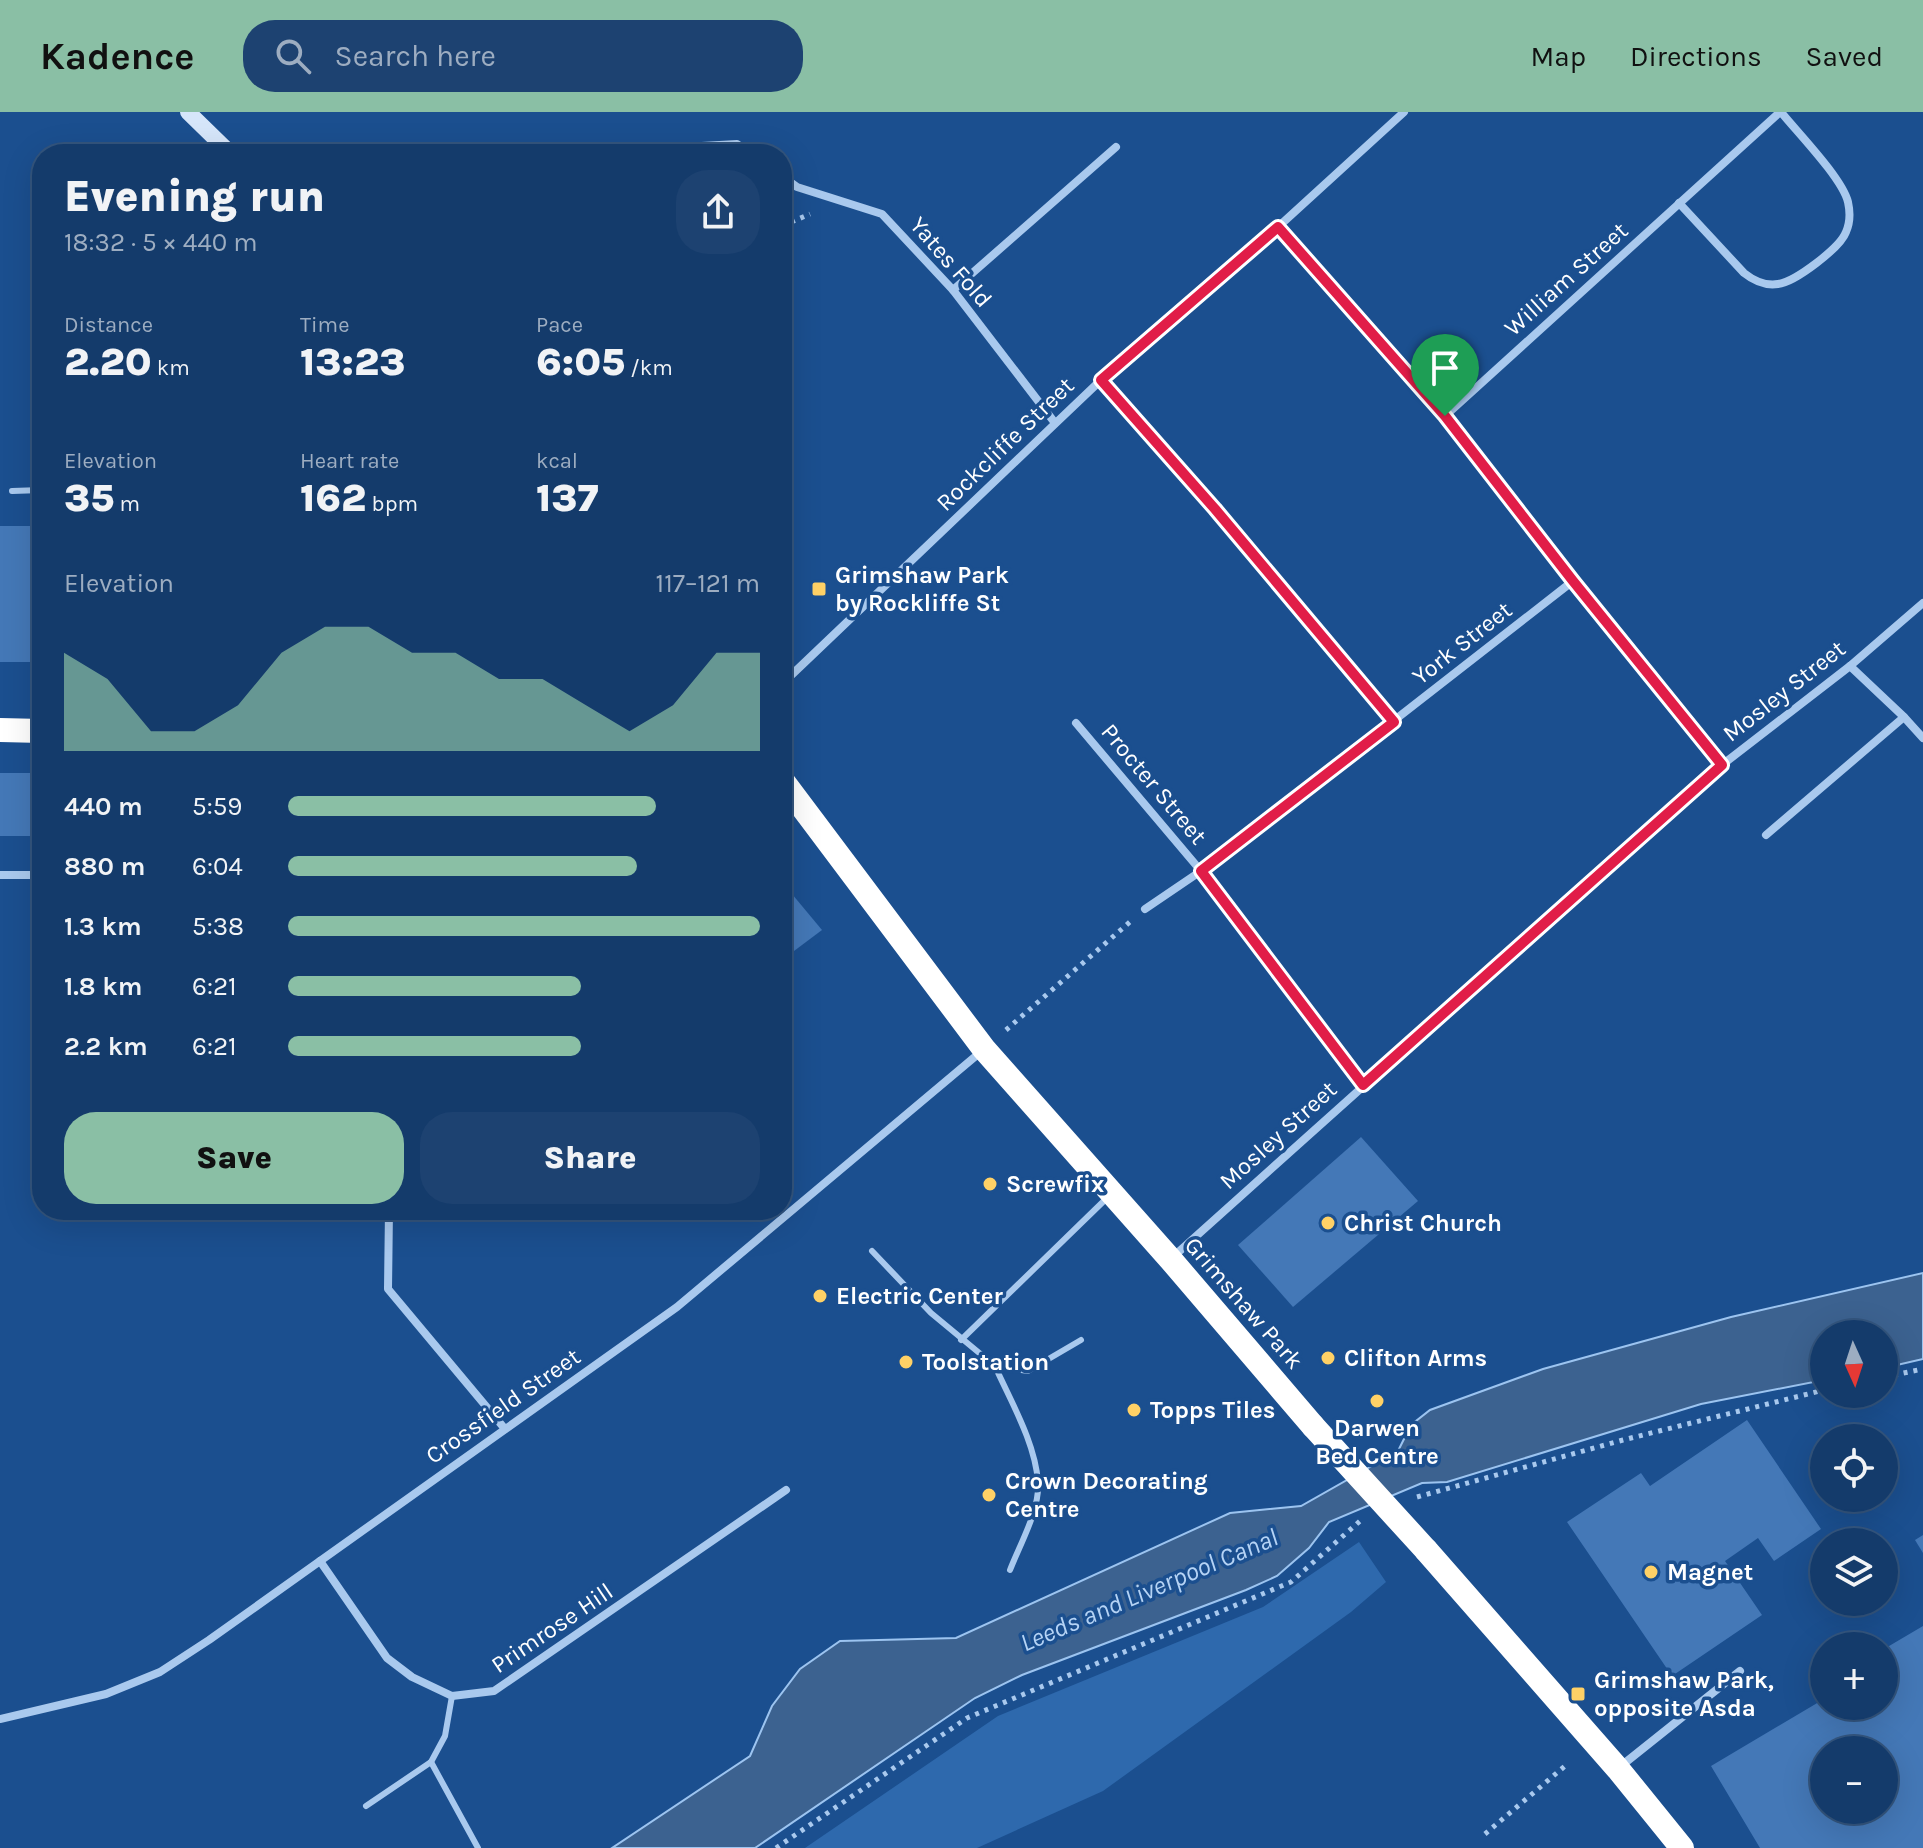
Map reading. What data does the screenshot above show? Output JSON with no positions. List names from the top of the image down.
{
  "streets": {
    "highway": ["Grimshaw Park"],
    "street": [
      "Yates Fold",
      "William Street",
      "Rockcliffe Street",
      "York Street",
      "Mosley Street",
      "Procter Street",
      "Crossfield Street",
      "Primrose Hill"
    ]
  },
  "crossings": [
    ["Yates Fold", "Rockcliffe Street"],
    ["York Street", "Procter Street"],
    ["Mosley Street", "Grimshaw Park"],
    ["Grimshaw Park", "Crossfield Street"]
  ],
  "water": ["Leeds and Liverpool Canal"],
  "places": {
    "transit": ["Grimshaw Park by Rockliffe St", "Grimshaw Park, opposite Asda"],
    "other": [
      "Screwfix",
      "Christ Church",
      "Electric Center",
      "Clifton Arms",
      "Toolstation",
      "Darwen Bed Centre",
      "Topps Tiles",
      "Crown Decorating Centre",
      "Magnet"
    ]
  },
  "north": "bottom",
  "page": {
    "header": "Kadence",
    "search": "Search here",
    "nav": ["Map", "Directions", "Saved"],
    "heading": ["Evening run", "18:32 · 5 × 440 m"],
    "stats": [
      ["Distance", "2.20 km"],
      ["Time", "13:23"],
      ["Pace", "6:05 /km"],
      ["Elevation", "35 m"],
      ["Heart rate", "162 bpm"],
      ["kcal", "137"]
    ],
    "chart": ["Elevation", "117–121 m"],
    "list": [
      {
        "name": "440 m",
        "note": "5:59"
      },
      {
        "name": "880 m",
        "note": "6:04"
      },
      {
        "name": "1.3 km",
        "note": "5:38"
      },
      {
        "name": "1.8 km",
        "note": "6:21"
      },
      {
        "name": "2.2 km",
        "note": "6:21"
      }
    ],
    "buttons": ["Save", "Share"],
    "map_buttons": ["+", "−"]
  }
}
